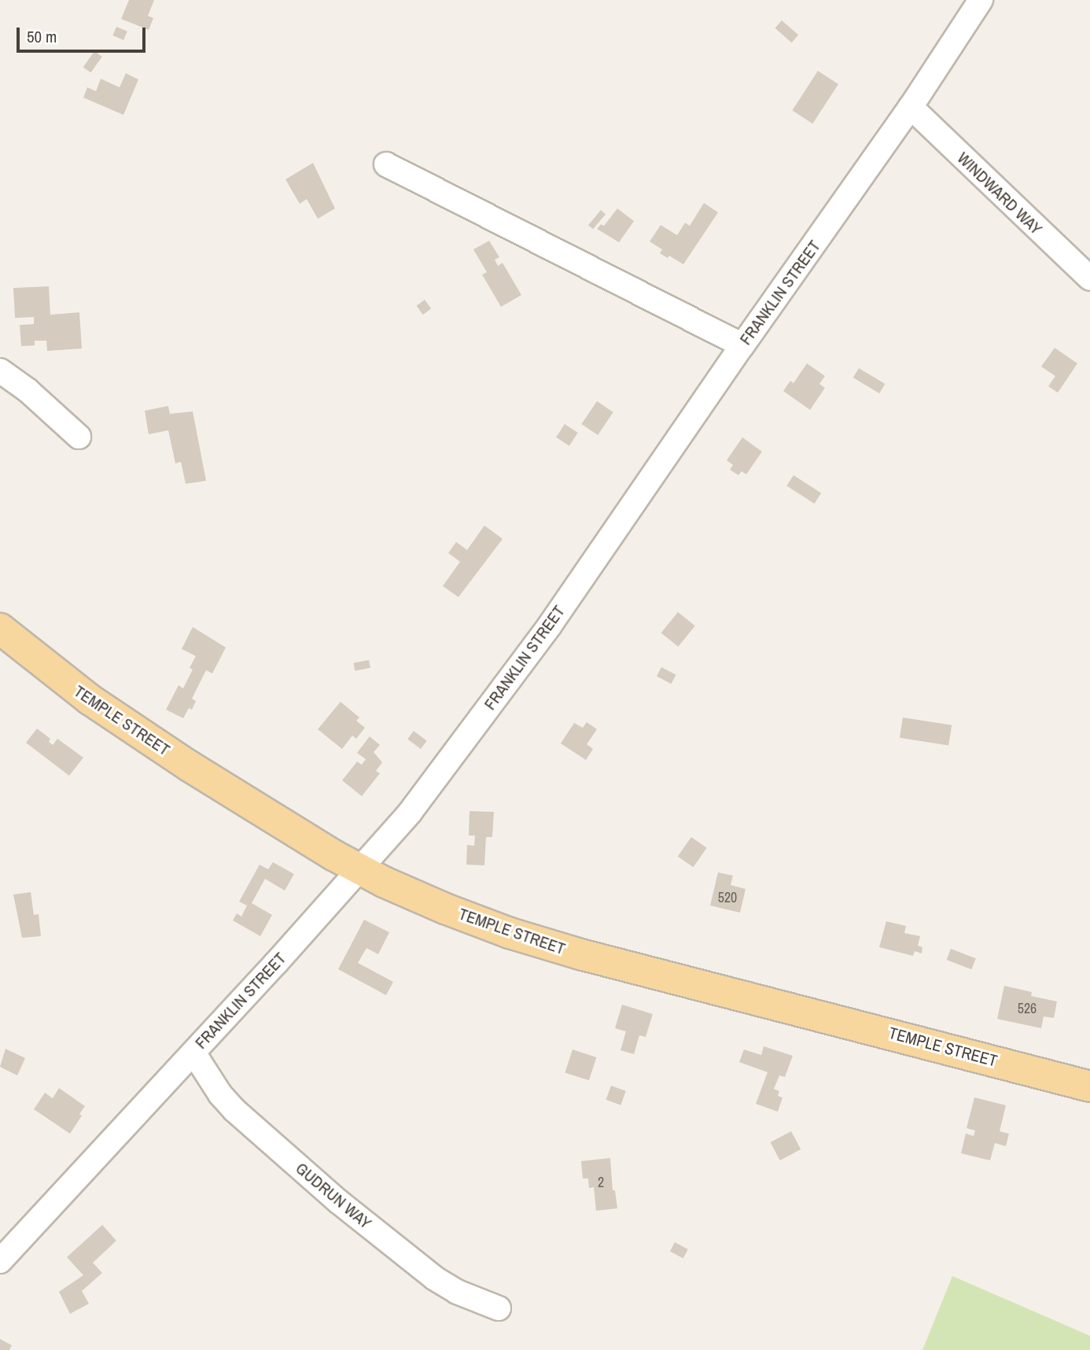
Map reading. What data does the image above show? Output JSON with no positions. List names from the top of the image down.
{
  "streets": {
    "main road": ["TEMPLE STREET"],
    "street": ["WINDWARD WAY", "FRANKLIN STREET", "GUDRUN WAY"]
  },
  "crossings": [
    ["WINDWARD WAY", "FRANKLIN STREET"],
    ["FRANKLIN STREET", "TEMPLE STREET"],
    ["FRANKLIN STREET", "GUDRUN WAY"]
  ],
  "house_numbers": ["520", "526", "2"],
  "scale_bar": "50 m"
}
